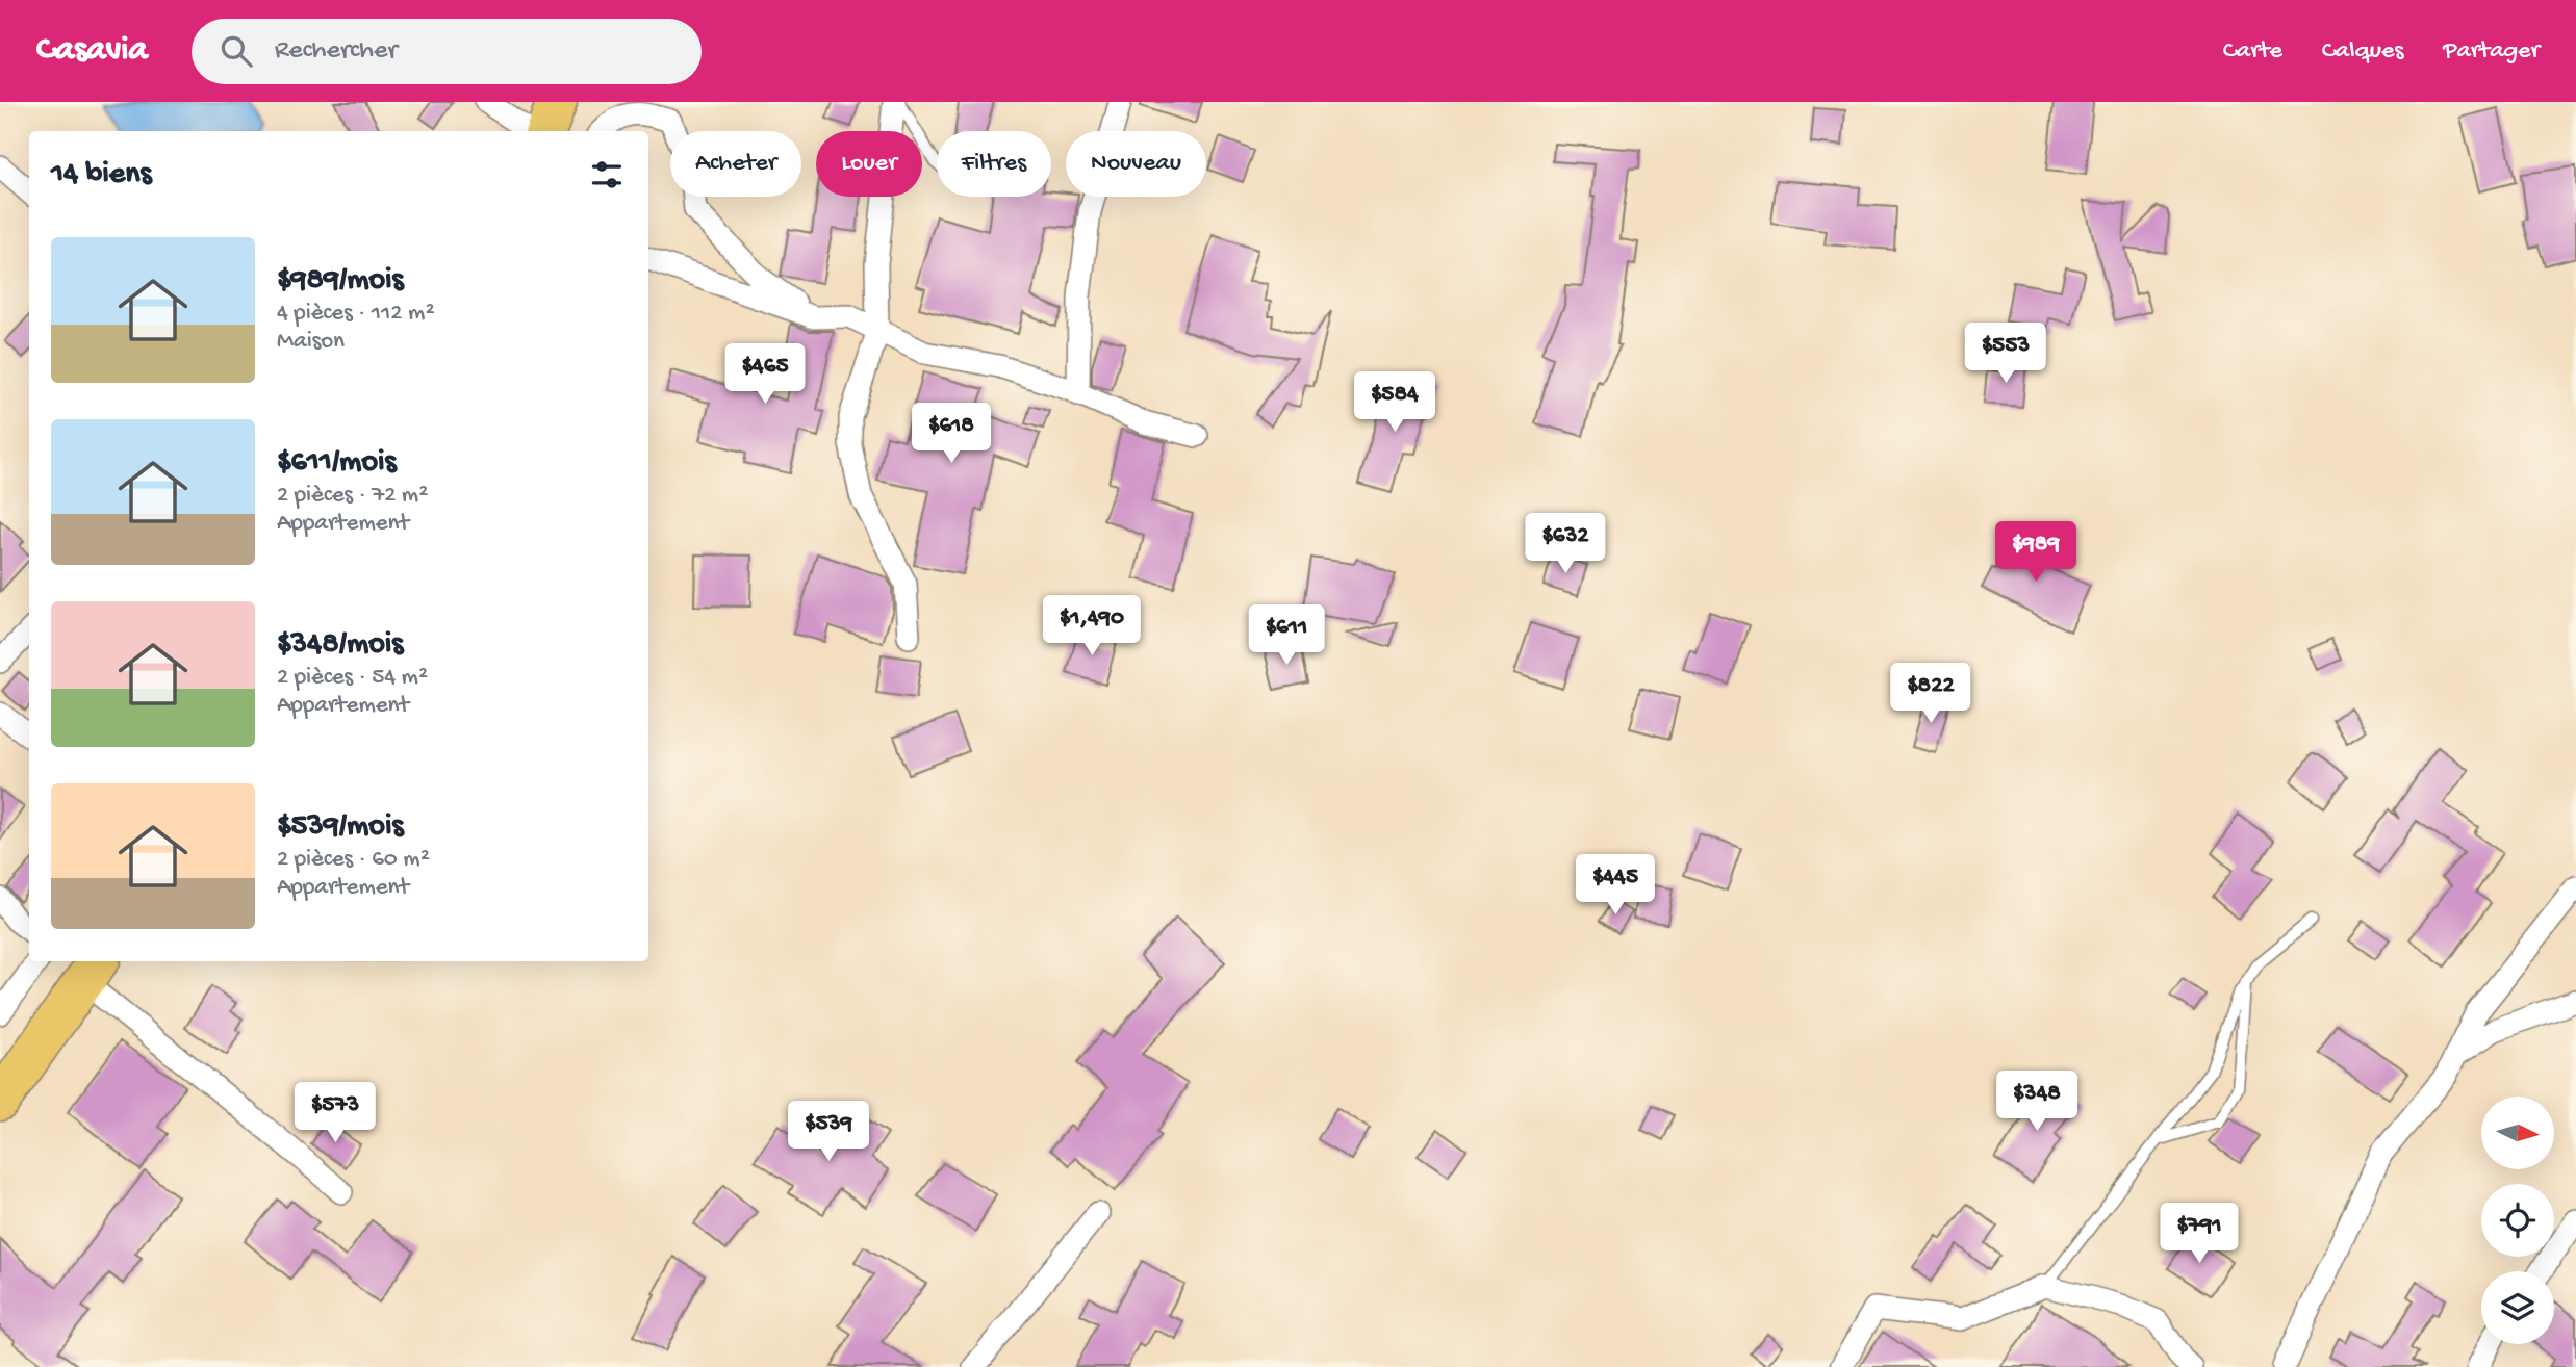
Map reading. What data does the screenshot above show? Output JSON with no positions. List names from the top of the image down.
{
  "north": "right",
  "page": {
    "header": "Casavia",
    "search": "Rechercher",
    "nav": ["Carte", "Calques", "Partager"],
    "chip": [
      "Acheter",
      "Louer",
      "Filtres",
      "Nouveau"
    ],
    "heading": "14 biens",
    "list": [
      {
        "name": "$989/mois",
        "note": "4 pièces · 112 m² · Maison"
      },
      {
        "name": "$611/mois",
        "note": "2 pièces · 72 m² · Appartement"
      },
      {
        "name": "$348/mois",
        "note": "2 pièces · 54 m² · Appartement"
      },
      {
        "name": "$539/mois",
        "note": "2 pièces · 60 m² · Appartement"
      }
    ],
    "price": [
      "$553",
      "$465",
      "$584",
      "$618",
      "$632",
      "$989",
      "$1,490",
      "$611",
      "$822",
      "$445",
      "$348",
      "$573",
      "$539",
      "$791"
    ]
  }
}
